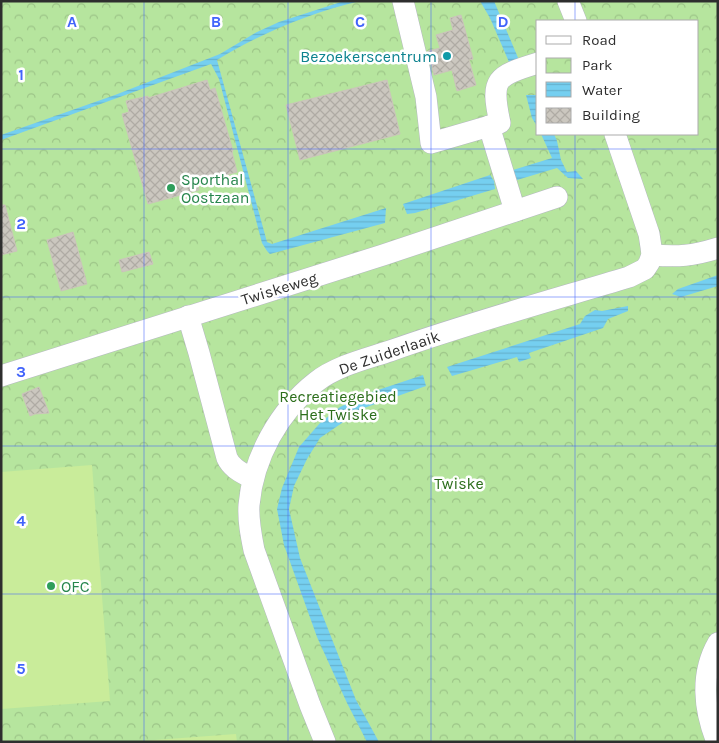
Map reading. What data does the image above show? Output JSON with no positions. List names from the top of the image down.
{
  "streets": {
    "street": ["Twiskeweg", "De Zuiderlaaik"]
  },
  "parks": ["Recreatiegebied Het Twiske", "Twiske"],
  "places": ["Bezoekerscentrum", "Sporthal Oostzaan", "OFC"],
  "legend": [
    "Road",
    "Park",
    "Water",
    "Building"
  ],
  "grid": {
    "columns": [
      "A",
      "B",
      "C",
      "D"
    ],
    "rows": [
      "1",
      "2",
      "3",
      "4",
      "5"
    ]
  }
}
